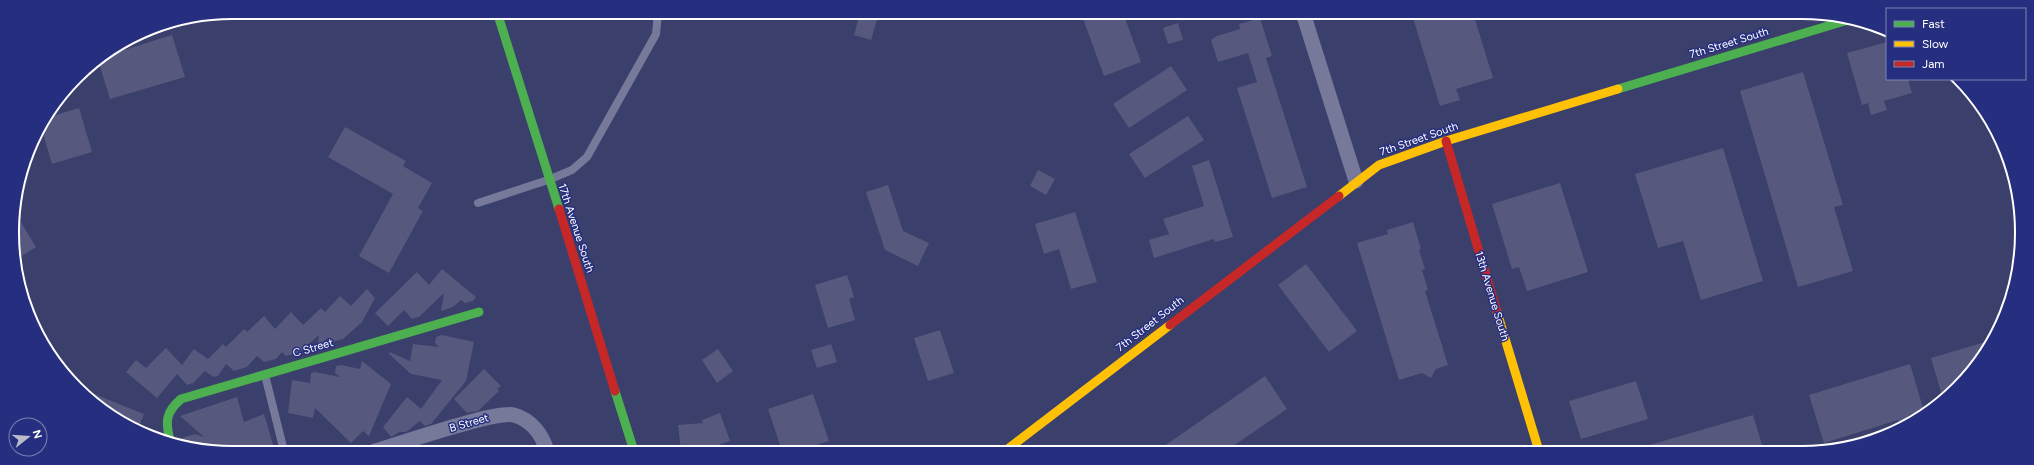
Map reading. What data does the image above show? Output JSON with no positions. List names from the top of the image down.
{
  "streets": {
    "street": [
      "7th Street South",
      "17th Avenue South",
      "13th Avenue South",
      "C Street",
      "B Street"
    ]
  },
  "crossings": [
    ["7th Street South", "13th Avenue South"]
  ],
  "legend": ["Fast", "Slow", "Jam"],
  "north": "right"
}
